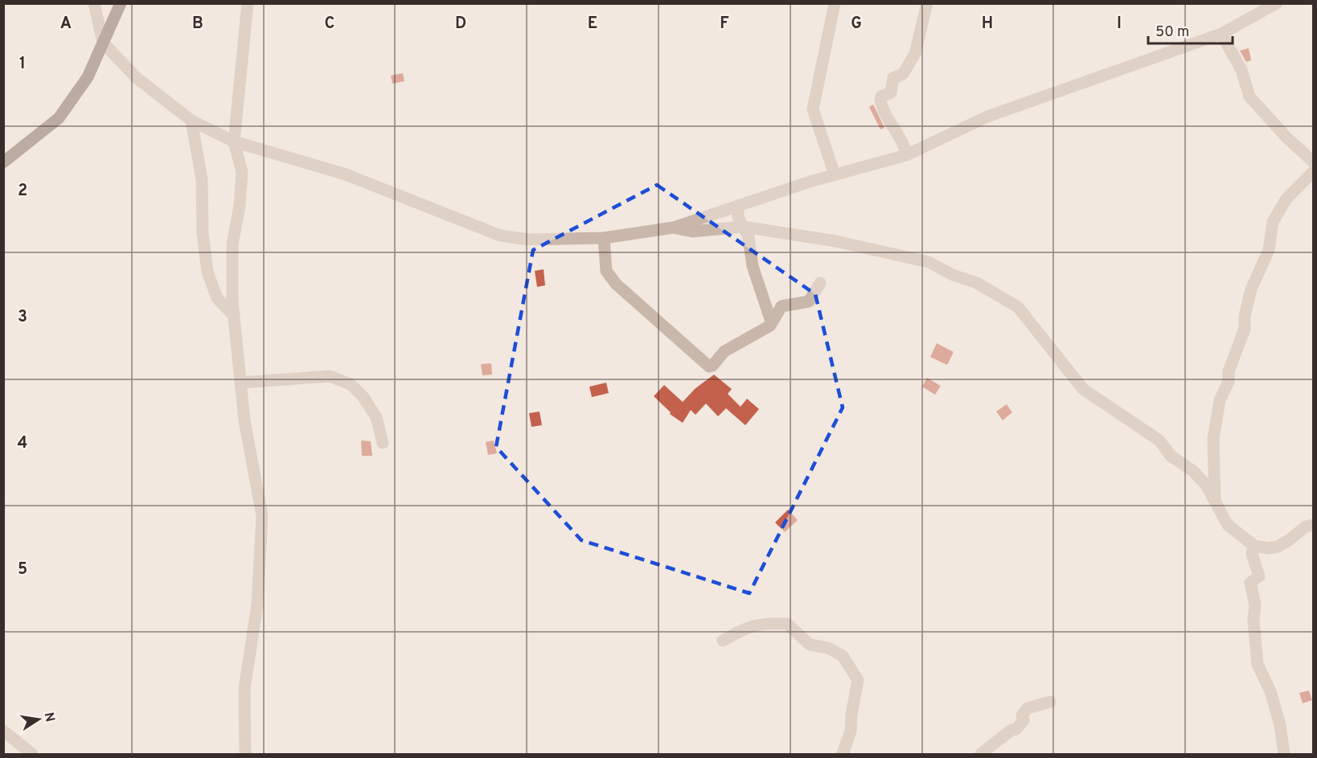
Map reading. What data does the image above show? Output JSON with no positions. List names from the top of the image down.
{
  "scale_bar": "50 m",
  "north": "right",
  "grid": {
    "columns": [
      "A",
      "B",
      "C",
      "D",
      "E",
      "F",
      "G",
      "H",
      "I"
    ],
    "rows": [
      "1",
      "2",
      "3",
      "4",
      "5"
    ]
  }
}
